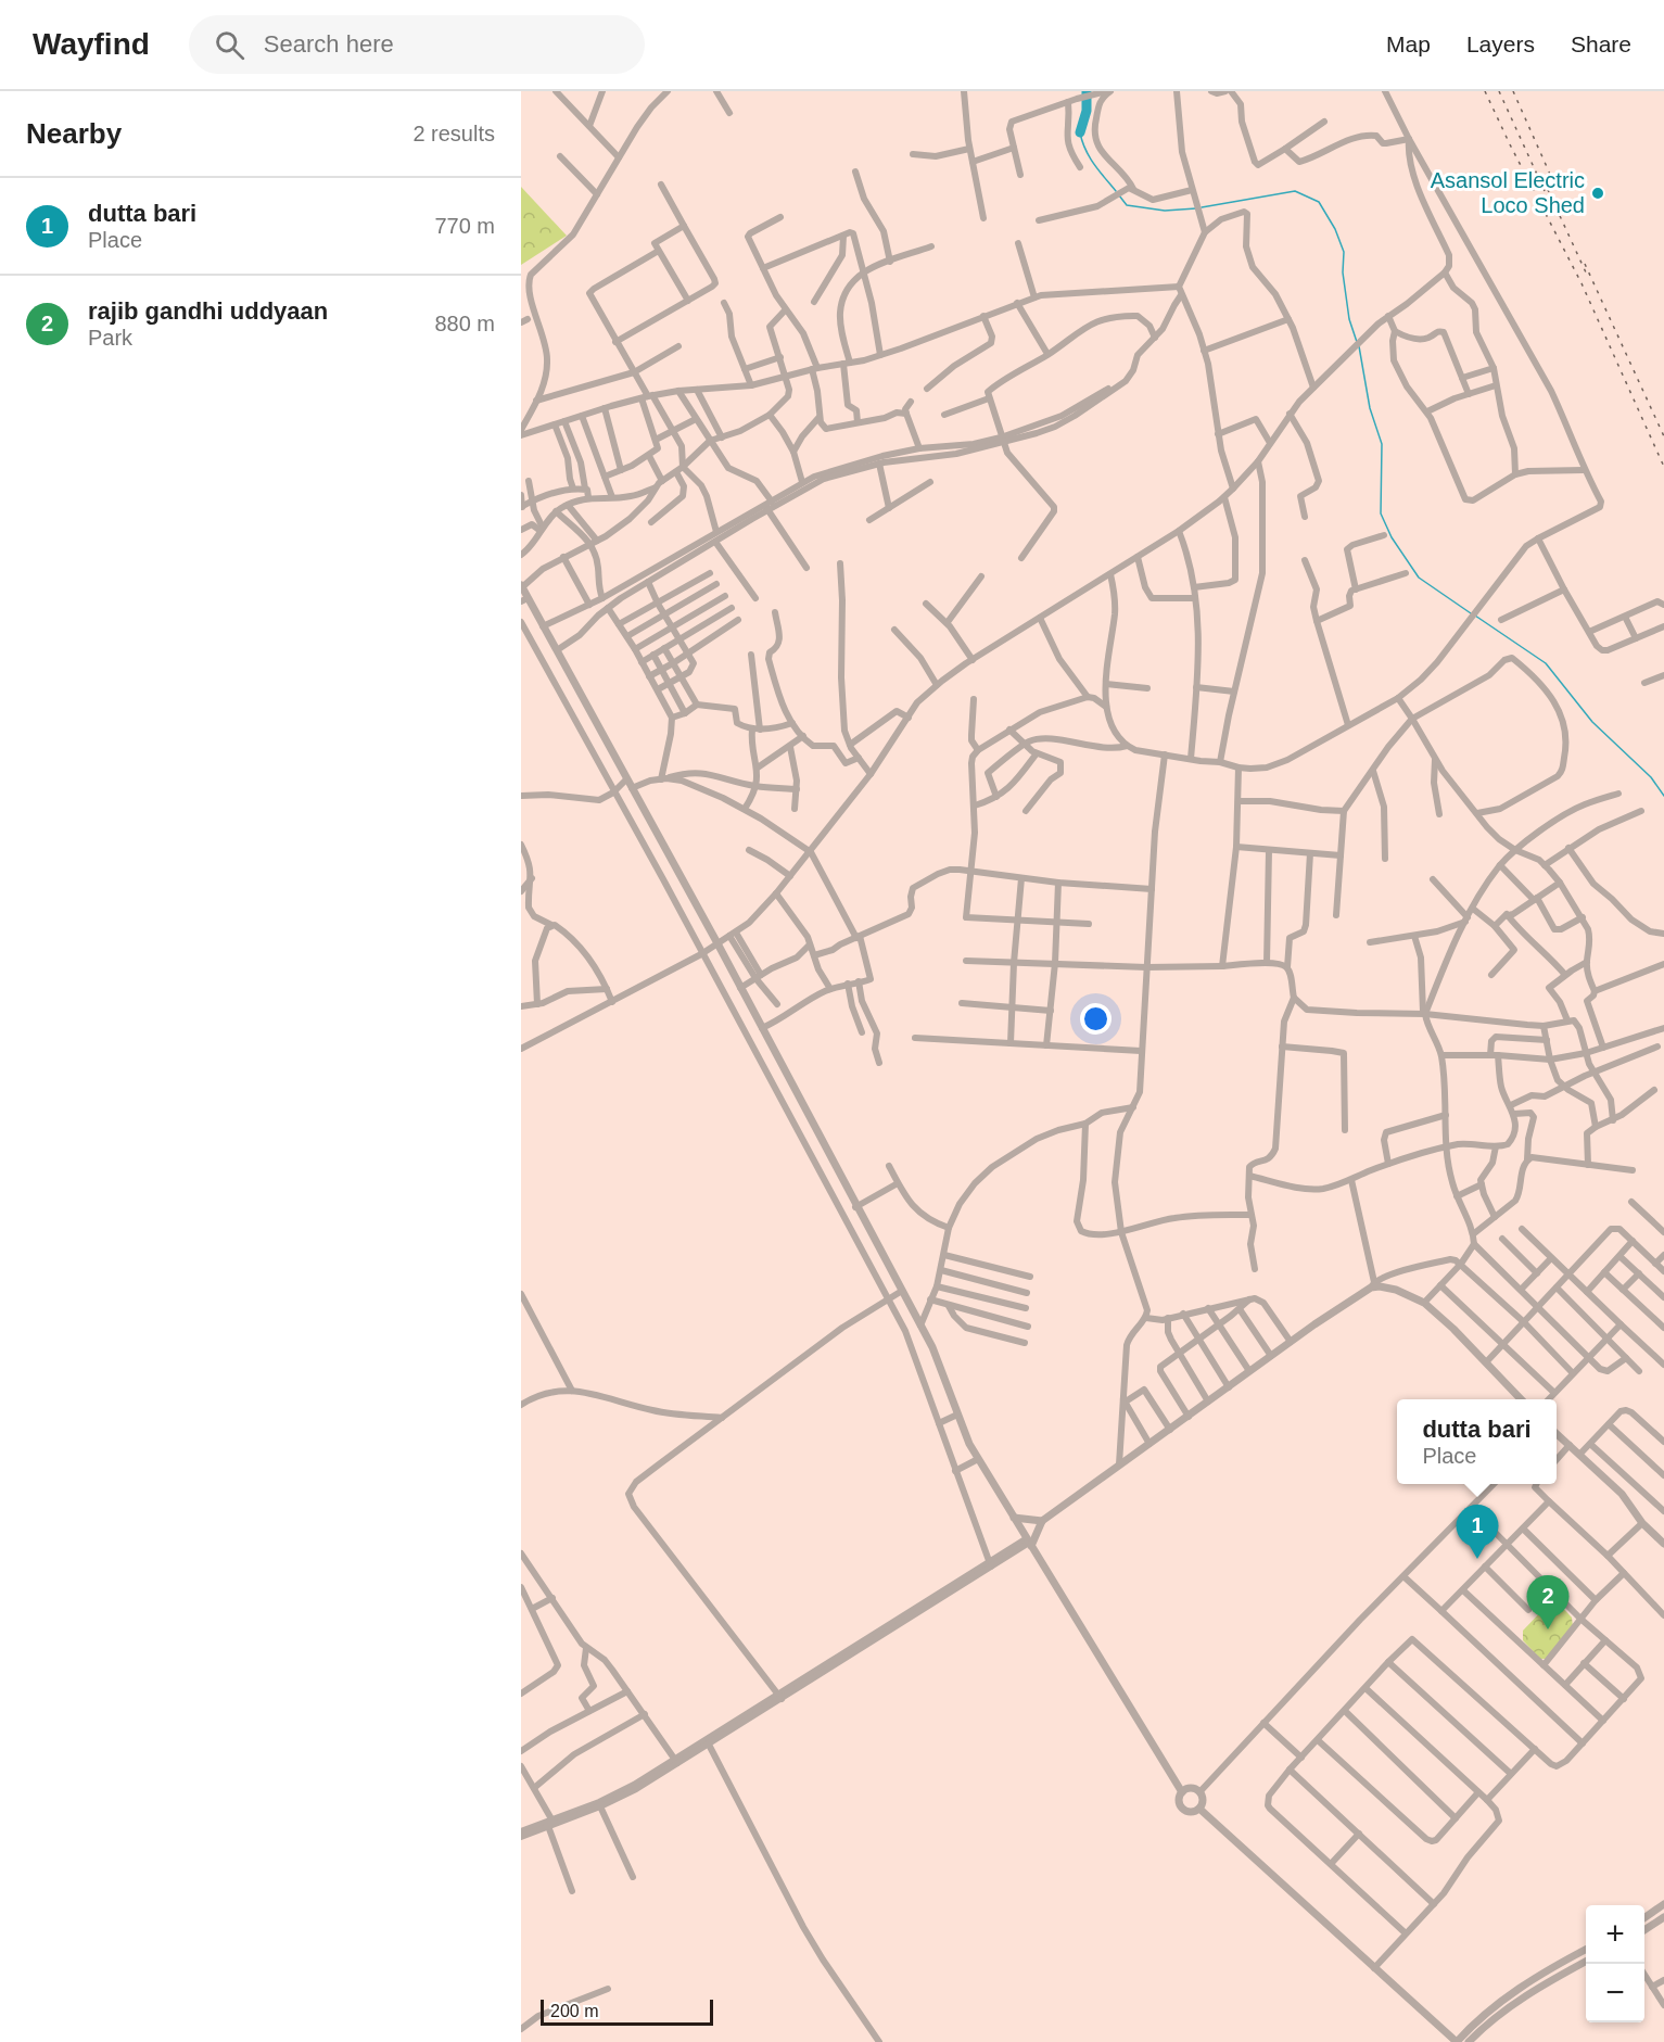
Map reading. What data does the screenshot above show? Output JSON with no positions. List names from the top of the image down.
{
  "places": ["Asansol Electric Loco Shed"],
  "scale_bar": "200 m",
  "page": {
    "header": "Wayfind",
    "search": "Search here",
    "nav": ["Map", "Layers", "Share"],
    "heading": ["Nearby", "2 results"],
    "list": [
      {
        "mark": "1",
        "name": "dutta bari",
        "note": "Place",
        "value": "770 m"
      },
      {
        "mark": "2",
        "name": "rajib gandhi uddyaan",
        "note": "Park",
        "value": "880 m"
      }
    ],
    "popup": ["dutta bari", "Place"],
    "pins": ["1", "2"],
    "map_buttons": ["+", "−"],
    "scale": "200 m"
  }
}
